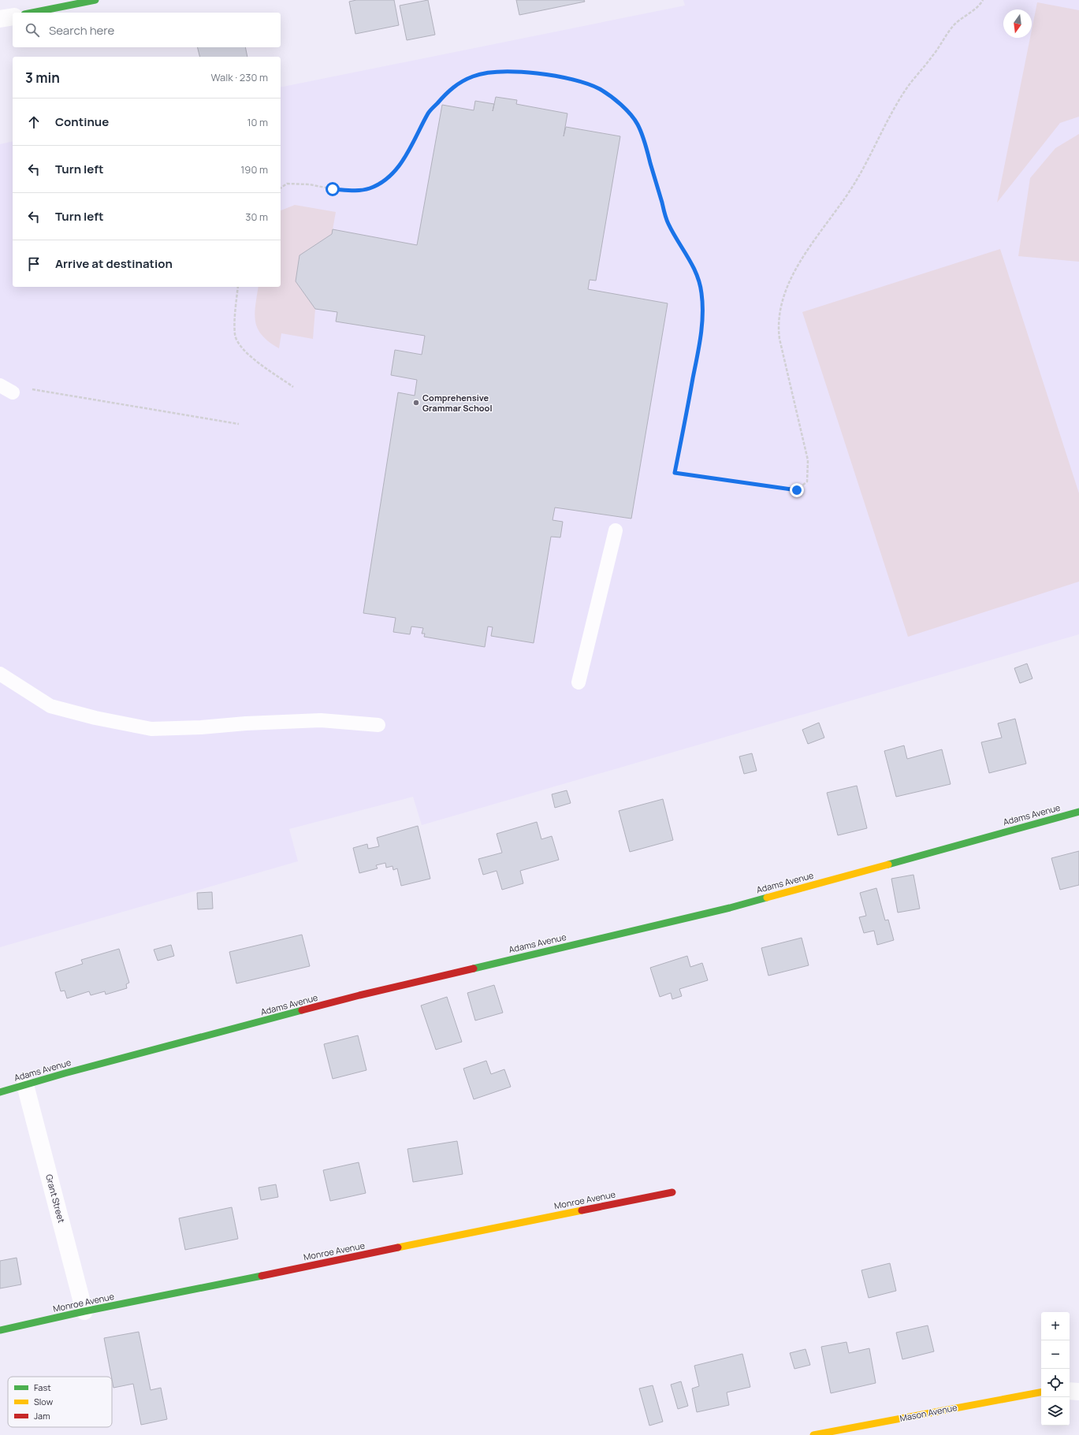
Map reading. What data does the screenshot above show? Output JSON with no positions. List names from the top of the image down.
{
  "streets": {
    "street": [
      "Adams Avenue",
      "Grant Street",
      "Monroe Avenue",
      "Mason Avenue"
    ]
  },
  "crossings": [
    ["Adams Avenue", "Grant Street"],
    ["Grant Street", "Monroe Avenue"]
  ],
  "places": ["Comprehensive Grammar School"],
  "legend": ["Fast", "Slow", "Jam"],
  "north": "bottom",
  "page": {
    "search": "Search here",
    "heading": ["3 min", "Walk · 230 m"],
    "list": [
      ["Continue", "10 m"],
      ["Turn left", "190 m"],
      ["Turn left", "30 m"],
      "Arrive at destination"
    ],
    "map_buttons": ["+", "−"]
  }
}
